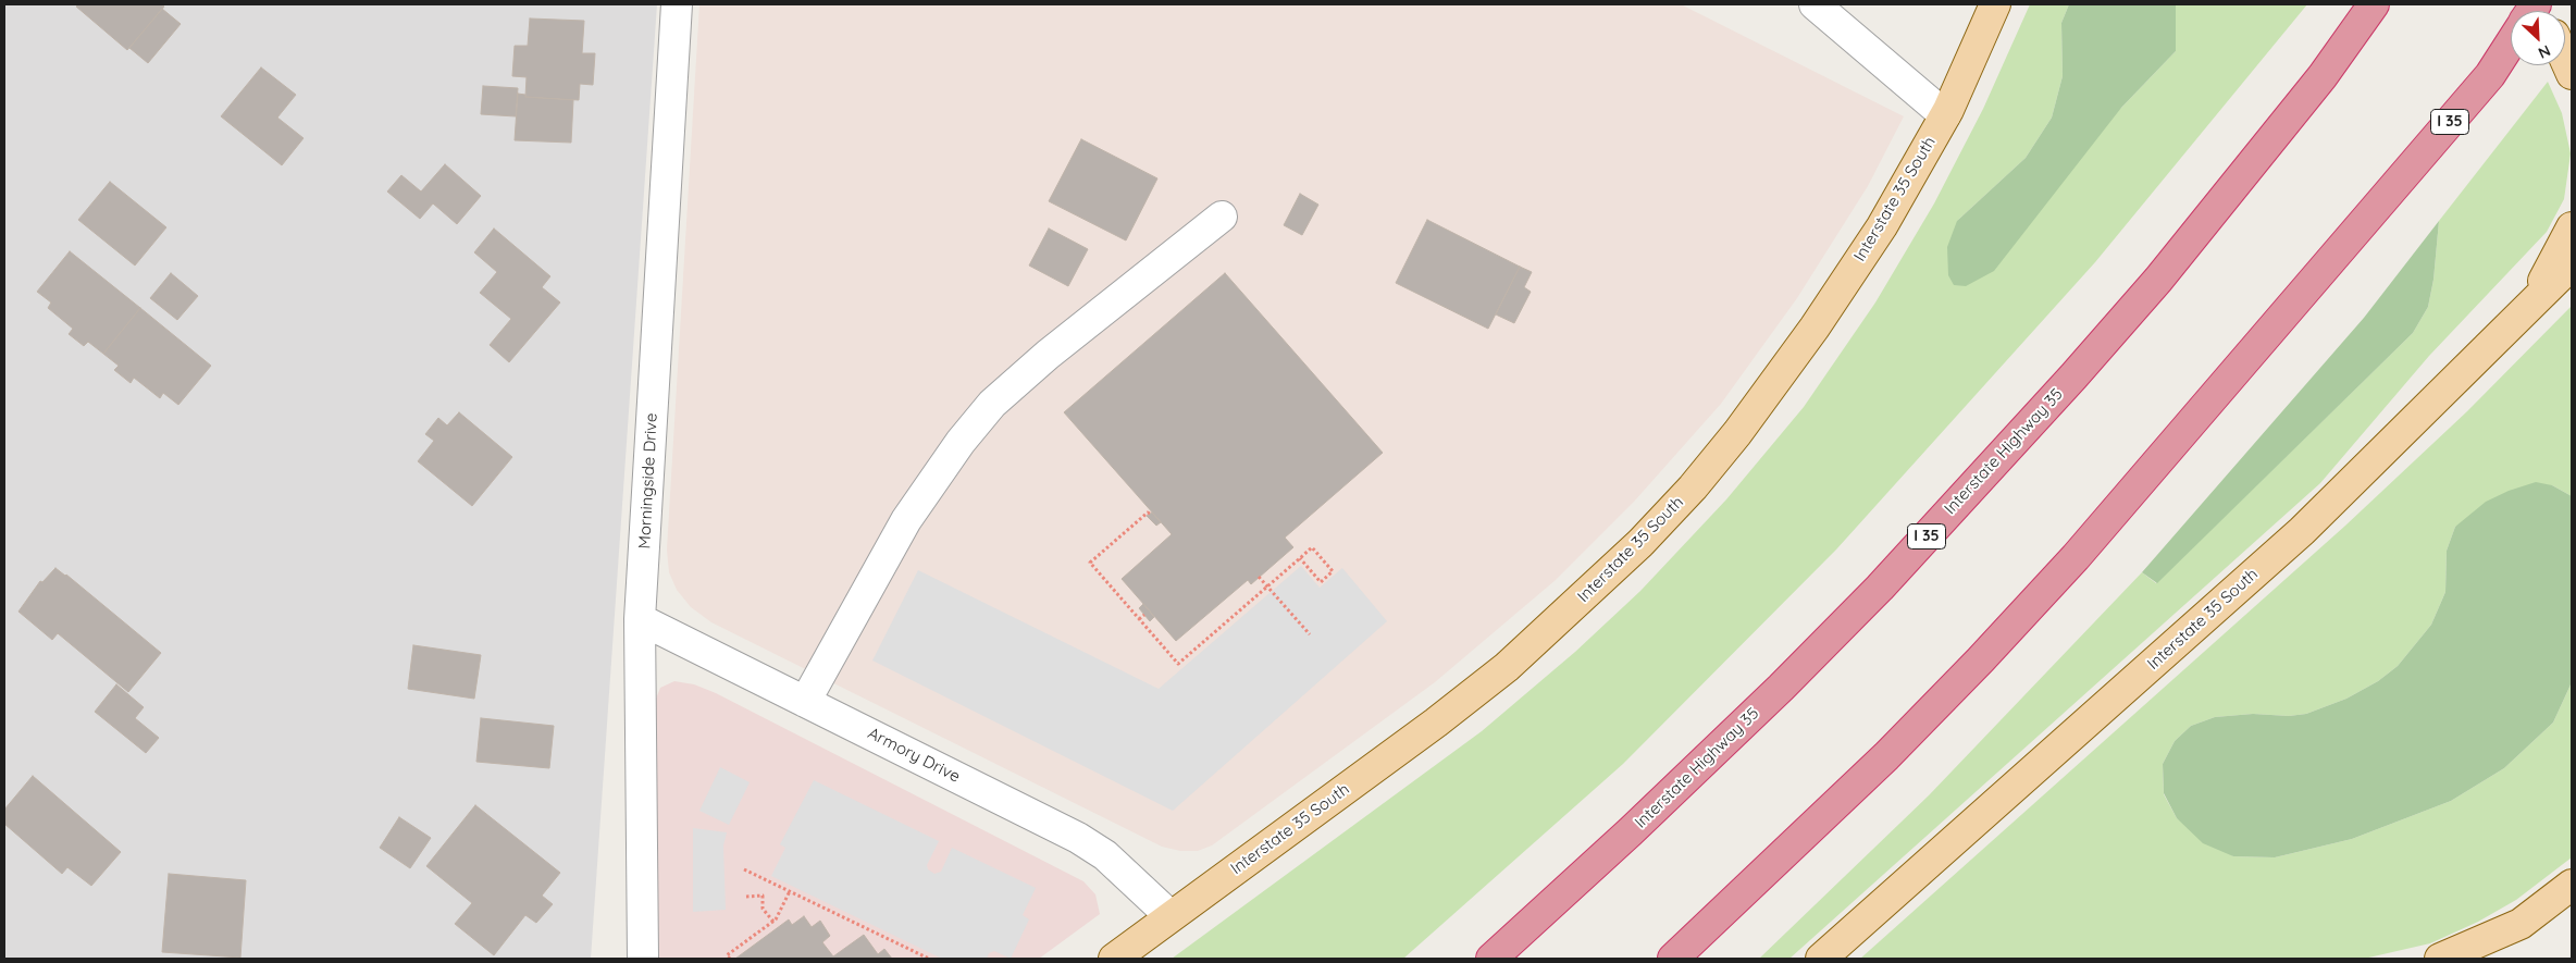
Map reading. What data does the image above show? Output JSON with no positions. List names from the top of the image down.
{
  "streets": {
    "highway": ["I 35", "Interstate Highway 35"],
    "main road": ["Interstate 35 South"],
    "street": ["Morningside Drive", "Armory Drive"]
  },
  "crossings": [
    ["Interstate 35 South", "Armory Drive"],
    ["Morningside Drive", "Armory Drive"]
  ],
  "north": "bottom right"
}
